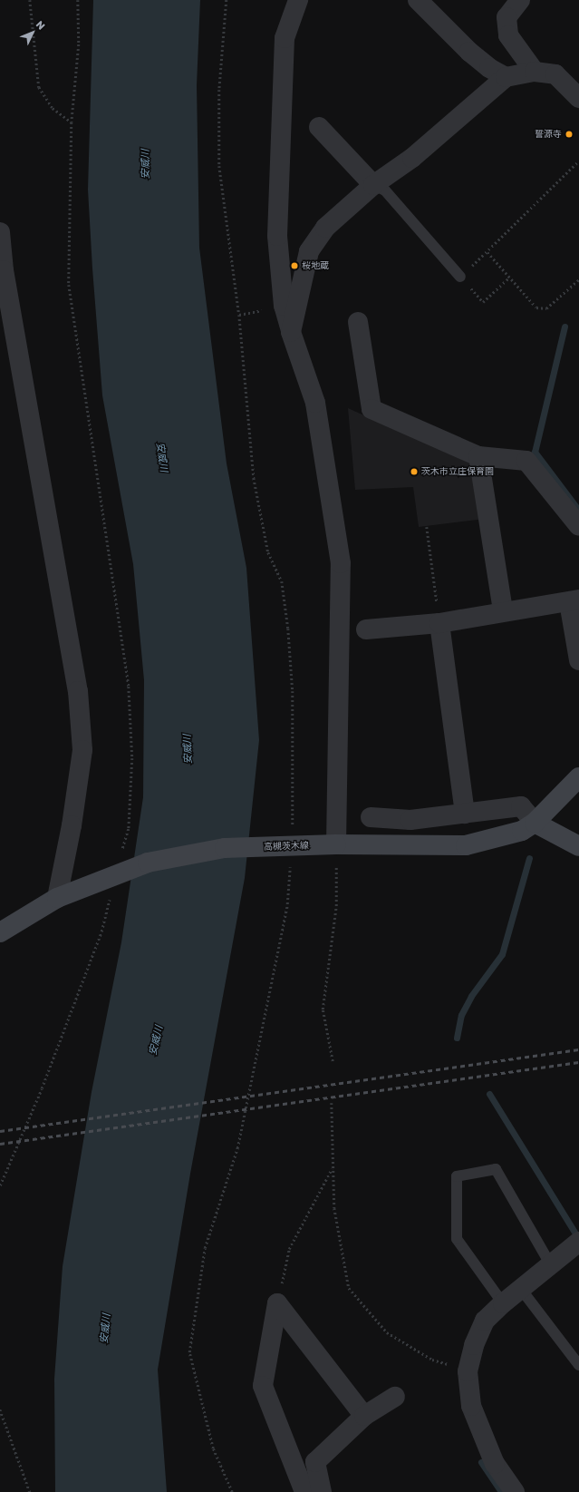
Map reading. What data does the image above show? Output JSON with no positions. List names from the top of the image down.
{
  "streets": {
    "main road": ["高槻茨木線"]
  },
  "water": ["安威川"],
  "places": ["誓源寺", "桜地蔵", "茨木市立庄保育園"],
  "north": "top right"
}
